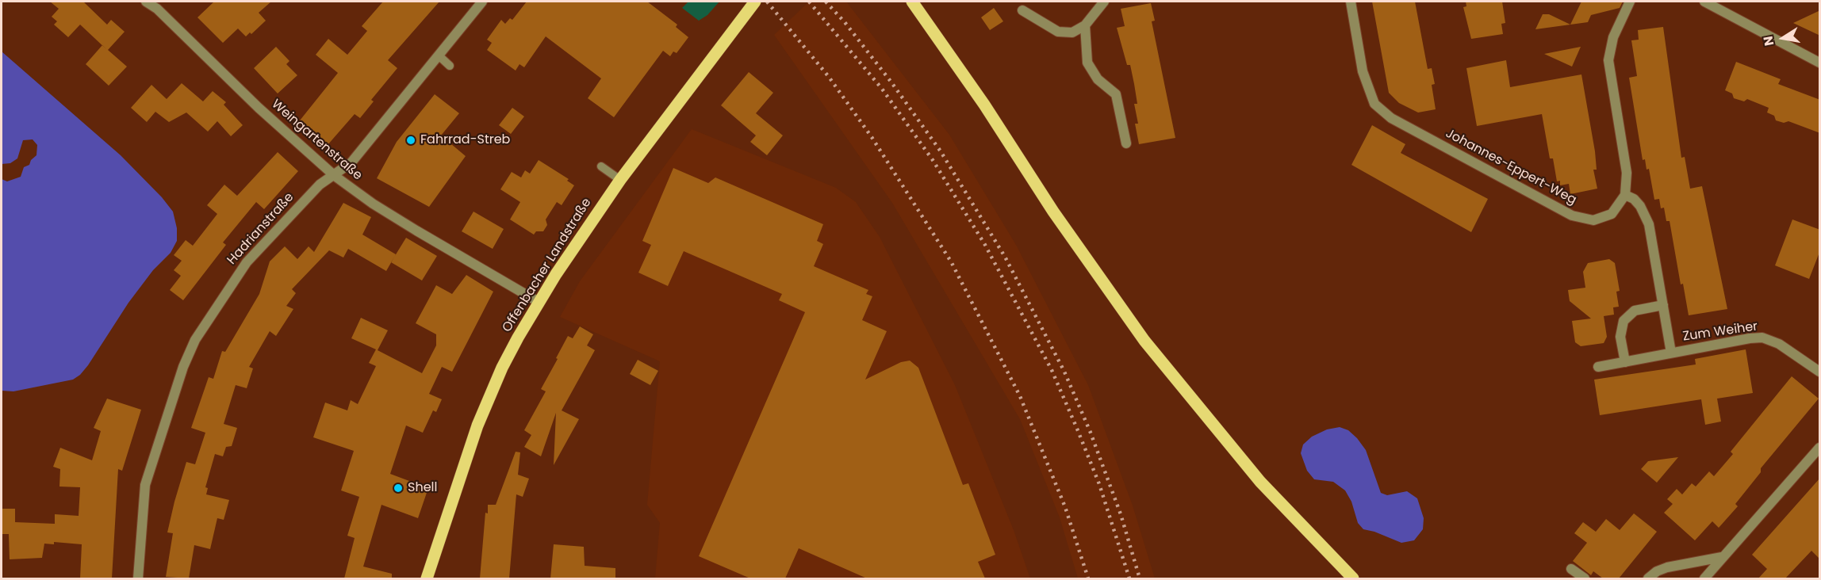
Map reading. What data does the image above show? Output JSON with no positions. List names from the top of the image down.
{
  "streets": {
    "main road": ["Offenbacher Landstraße"],
    "street": [
      "Weingartenstraße",
      "Johannes-Eppert-Weg",
      "Hadrianstraße",
      "Zum Weiher"
    ]
  },
  "crossings": [
    ["Weingartenstraße", "Hadrianstraße"],
    ["Weingartenstraße", "Offenbacher Landstraße"],
    ["Johannes-Eppert-Weg", "Zum Weiher"]
  ],
  "places": ["Fahrrad-Streb", "Shell"],
  "north": "left"
}
